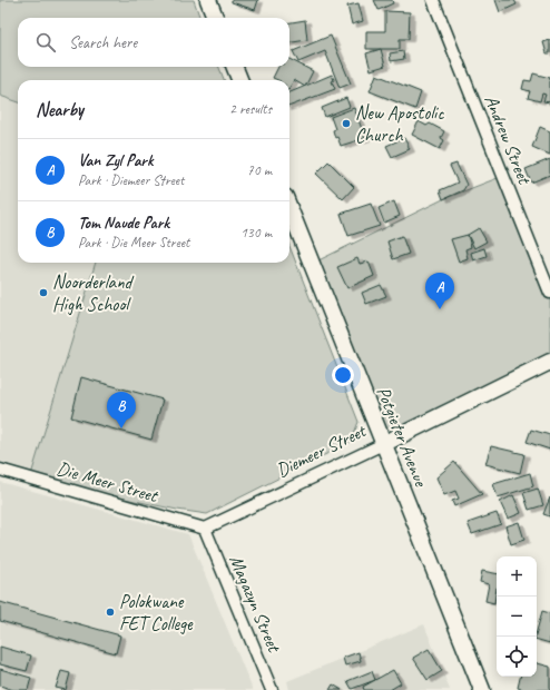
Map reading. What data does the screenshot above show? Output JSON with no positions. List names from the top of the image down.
{
  "streets": {
    "street": [
      "Andrew Street",
      "Potgieter Avenue",
      "Diemeer Street",
      "Die Meer Street",
      "Magazyn Street"
    ]
  },
  "crossings": [
    ["Potgieter Avenue", "Diemeer Street"],
    ["Diemeer Street", "Die Meer Street"],
    ["Diemeer Street", "Magazyn Street"],
    ["Die Meer Street", "Magazyn Street"]
  ],
  "places": ["New Apostolic Church", "Noorderland High School", "Polokwane FET College"],
  "page": {
    "search": "Search here",
    "heading": ["Nearby", "2 results"],
    "list": [
      {
        "mark": "A",
        "name": "Van Zyl Park",
        "note": "Park · Diemeer Street",
        "value": "70 m"
      },
      {
        "mark": "B",
        "name": "Tom Naude Park",
        "note": "Park · Die Meer Street",
        "value": "130 m"
      }
    ],
    "pins": ["A", "B"],
    "map_buttons": ["+", "−"]
  }
}
